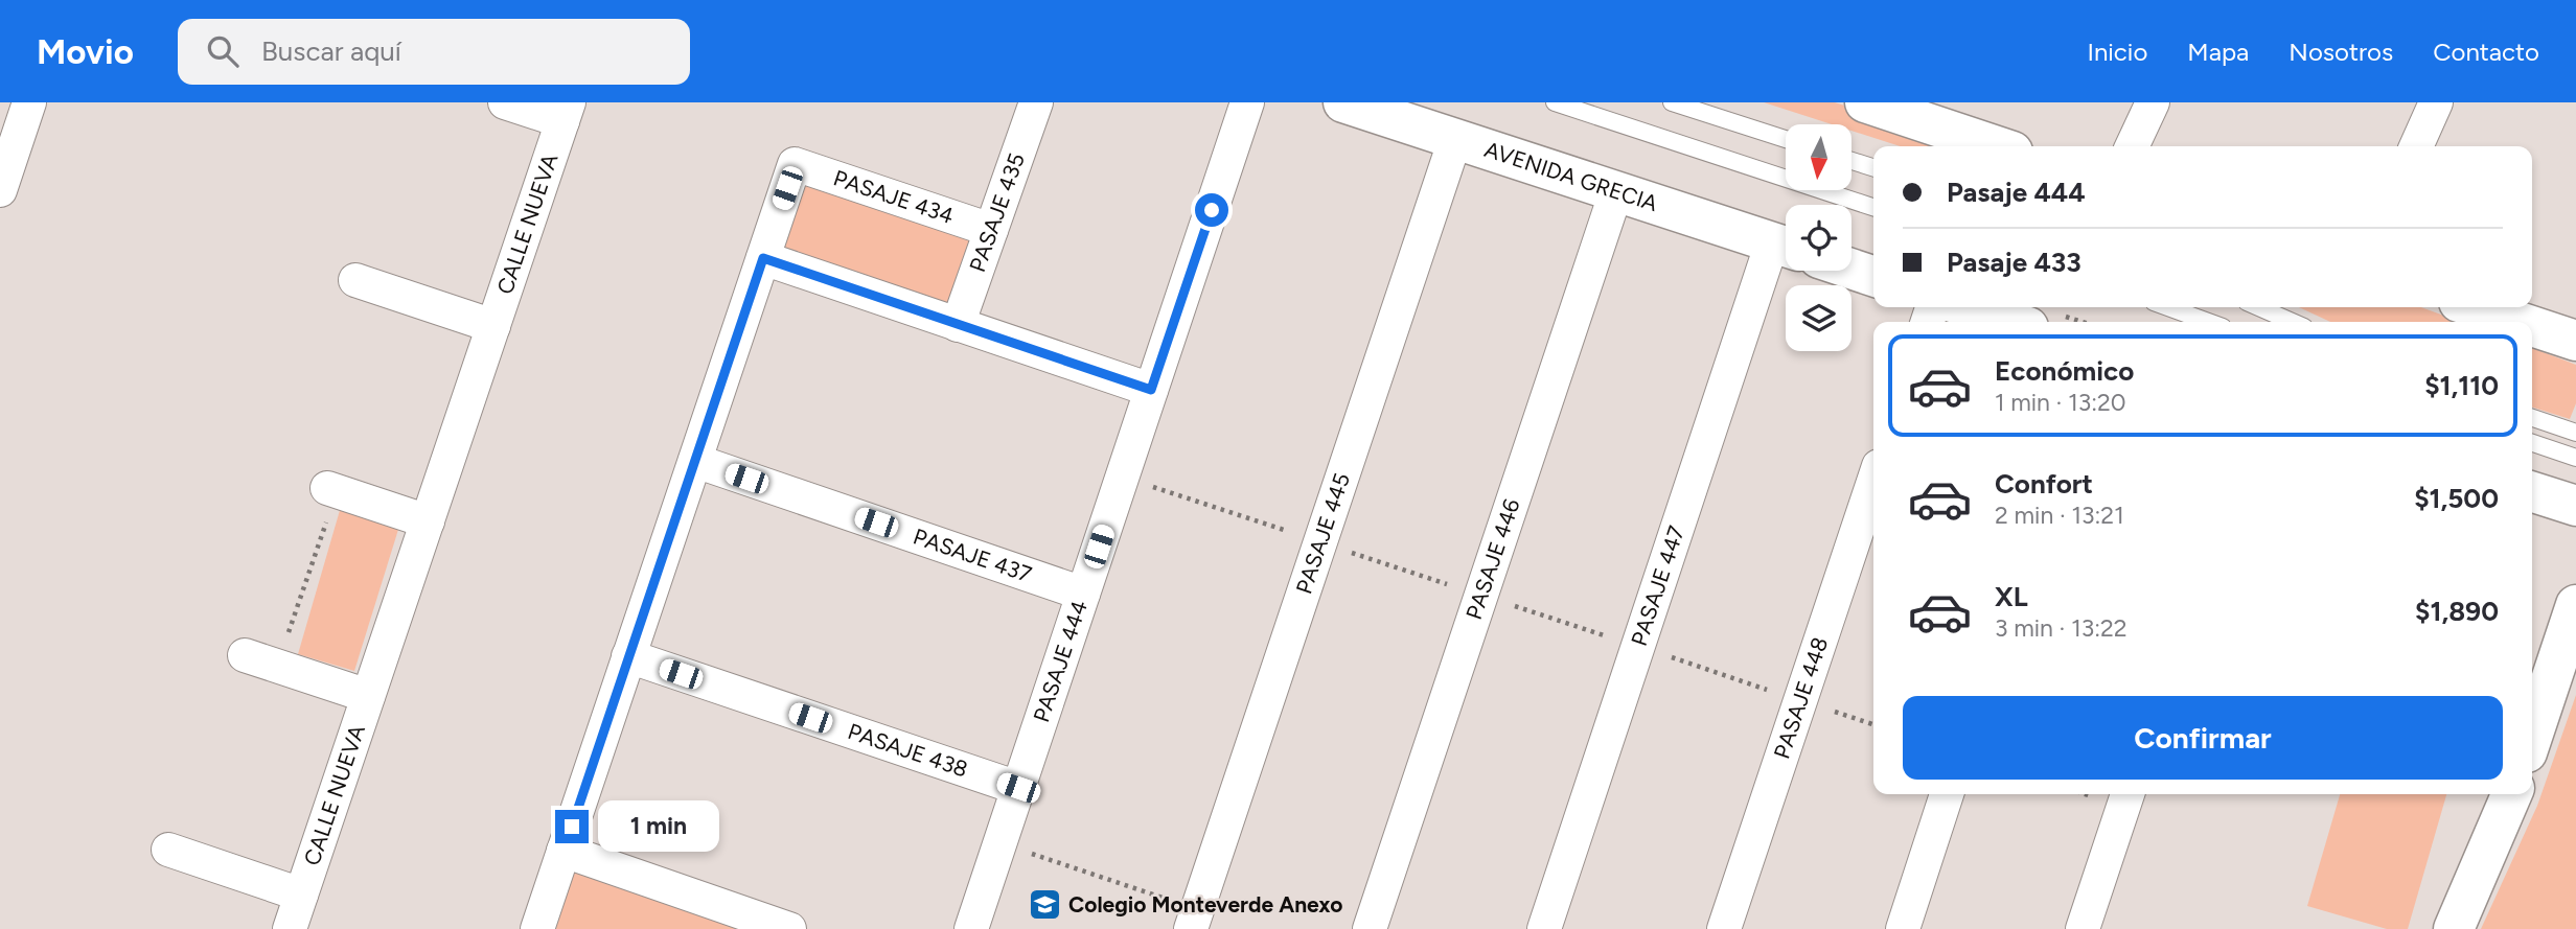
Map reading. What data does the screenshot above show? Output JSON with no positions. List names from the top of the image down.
{
  "streets": {
    "main road": ["AVENIDA GRECIA"],
    "street": [
      "PASAJE 434",
      "PASAJE 435",
      "CALLE NUEVA",
      "PASAJE 445",
      "PASAJE 437",
      "PASAJE 446",
      "PASAJE 447",
      "PASAJE 444",
      "PASAJE 448",
      "PASAJE 438"
    ]
  },
  "crossings": [
    ["AVENIDA GRECIA", "PASAJE 445"],
    ["AVENIDA GRECIA", "PASAJE 446"],
    ["AVENIDA GRECIA", "PASAJE 447"],
    ["PASAJE 434", "PASAJE 435"],
    ["PASAJE 437", "PASAJE 444"],
    ["PASAJE 444", "PASAJE 438"]
  ],
  "places": {
    "school or university": ["Colegio Monteverde Anexo"]
  },
  "north": "bottom",
  "page": {
    "header": "Movio",
    "search": "Buscar aquí",
    "nav": [
      "Inicio",
      "Mapa",
      "Nosotros",
      "Contacto"
    ],
    "banner": ["Pasaje 444", "Pasaje 433"],
    "list": [
      {
        "name": "Económico",
        "note": "1 min · 13:20",
        "value": "$1,110"
      },
      {
        "name": "Confort",
        "note": "2 min · 13:21",
        "value": "$1,500"
      },
      {
        "name": "XL",
        "note": "3 min · 13:22",
        "value": "$1,890"
      }
    ],
    "buttons": "Confirmar",
    "bubble": "1 min"
  }
}
